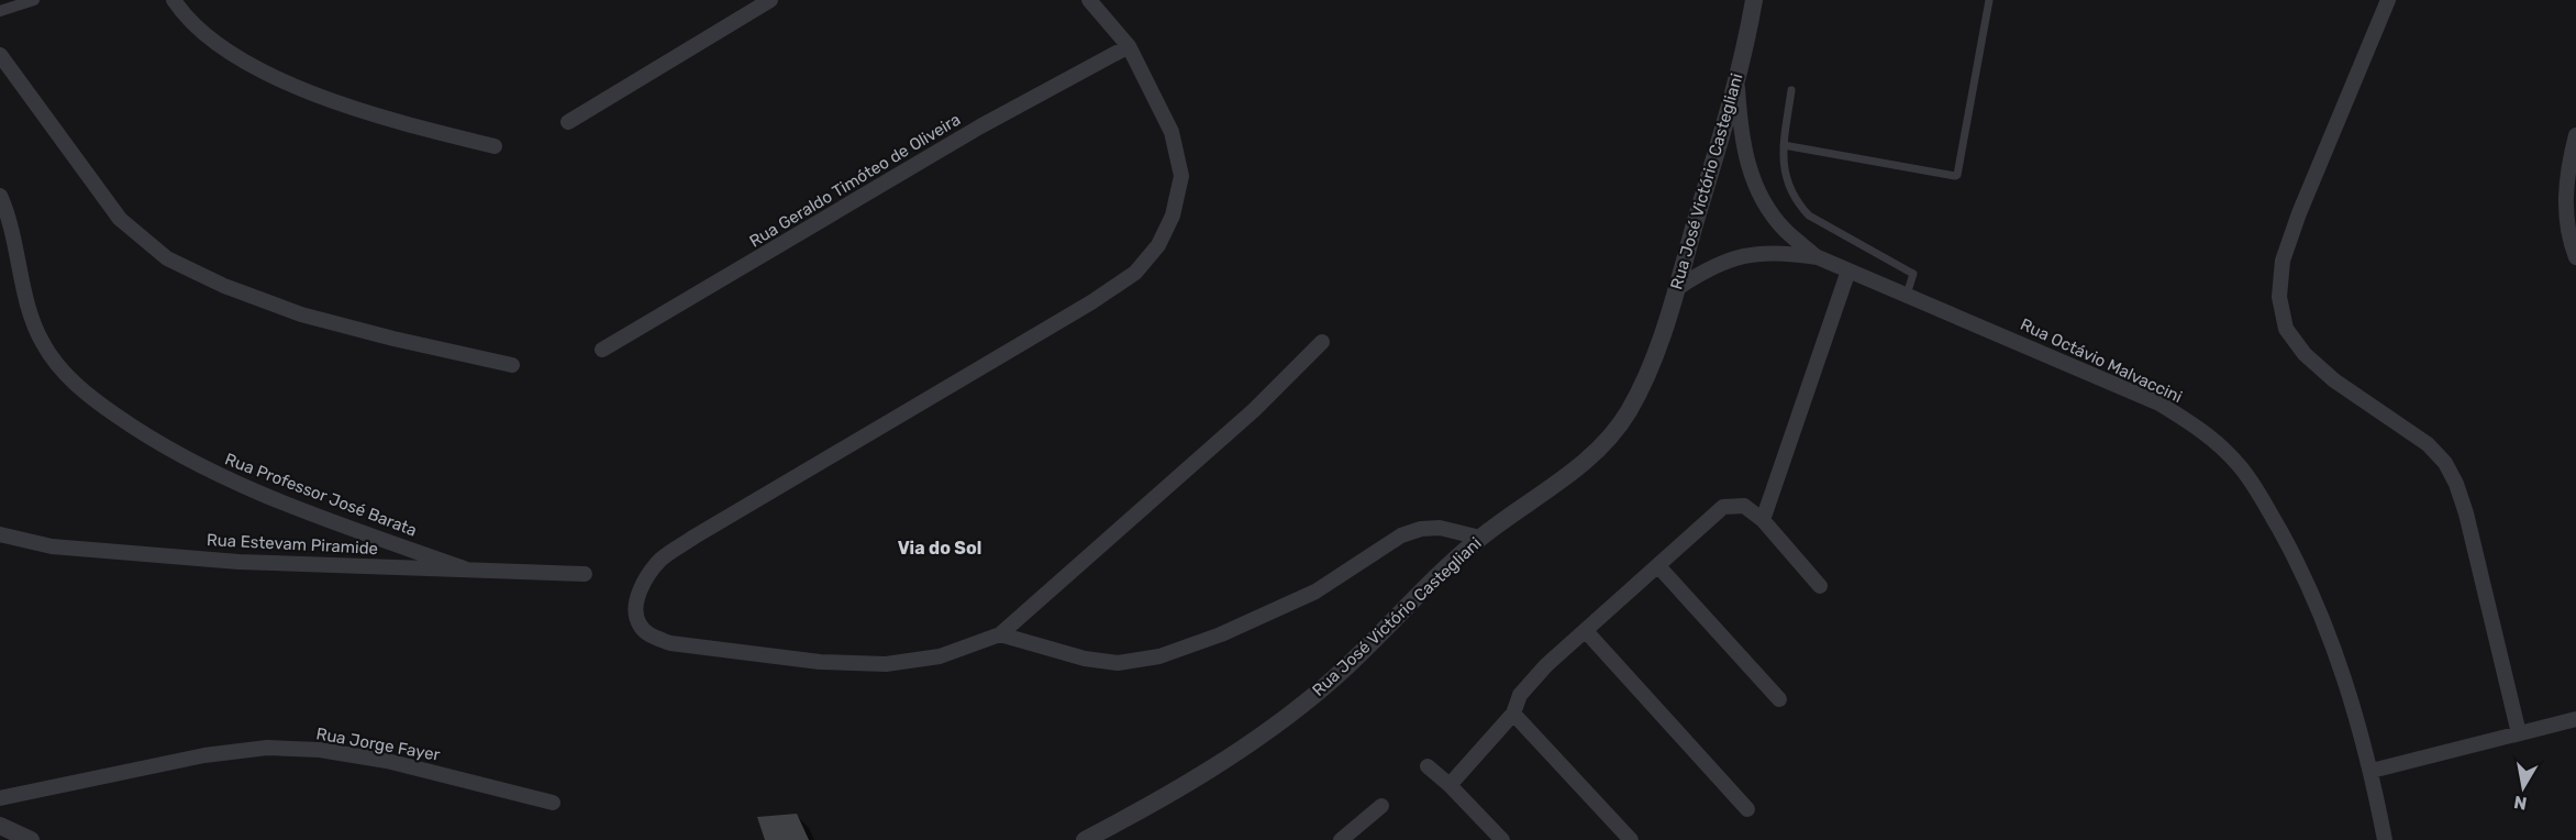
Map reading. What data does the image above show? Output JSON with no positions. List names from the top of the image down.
{
  "streets": {
    "street": [
      "Rua Geraldo Timóteo de Oliveira",
      "Rua José Victório Castegliani",
      "Rua Octávio Malvaccini",
      "Rua Professor José Barata",
      "Rua Estevam Piramide",
      "Rua Jorge Fayer"
    ]
  },
  "crossings": [
    ["Rua José Victório Castegliani", "Rua Octávio Malvaccini"],
    ["Rua Professor José Barata", "Rua Estevam Piramide"]
  ],
  "districts": ["Via do Sol"],
  "north": "bottom"
}
